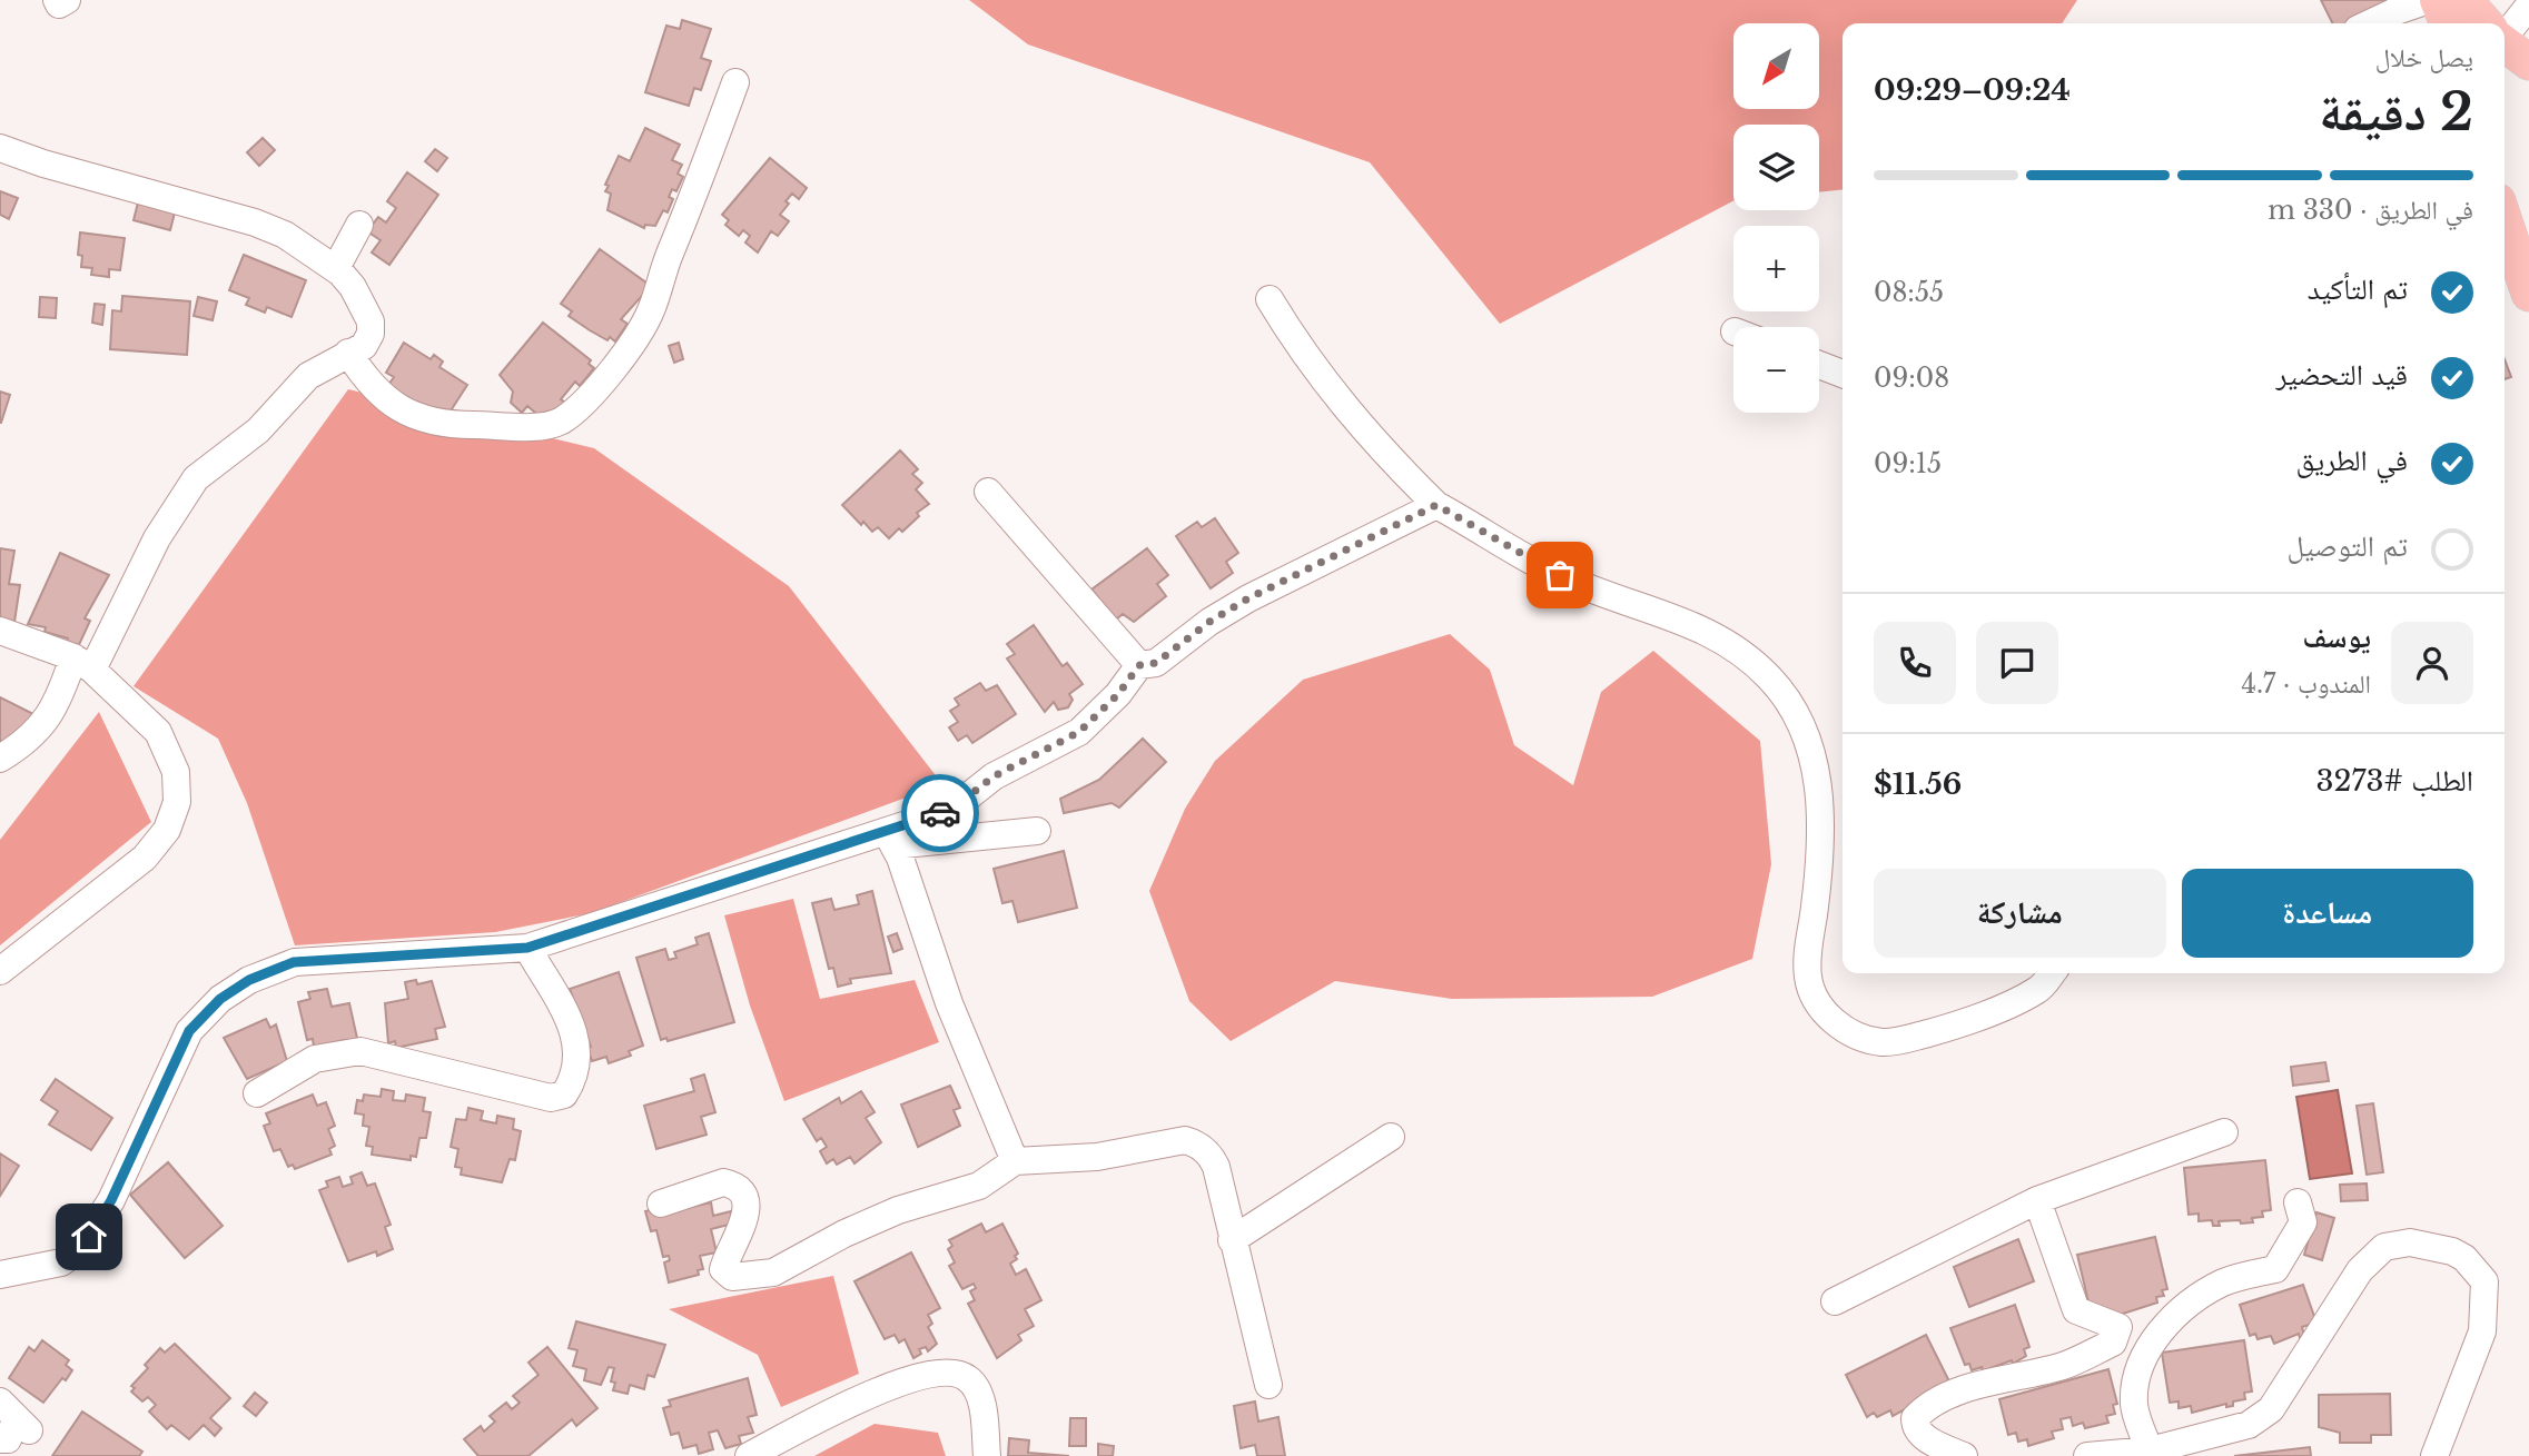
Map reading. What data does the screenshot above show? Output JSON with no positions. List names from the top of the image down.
{
  "north": "bottom left",
  "page": {
    "map_buttons": ["+", "−"],
    "heading": ["2 دقيقة", "يصل خلال", "09:24–09:29"],
    "panel": [
      "يوسف",
      "المندوب · 4.7",
      "الطلب #3273",
      "$11.56"
    ],
    "bar": "في الطريق · 330 m",
    "list": [
      ["تم التأكيد", "08:55"],
      ["قيد التحضير", "09:08"],
      ["في الطريق", "09:15"],
      "تم التوصيل"
    ],
    "buttons": ["مساعدة", "مشاركة"]
  }
}
